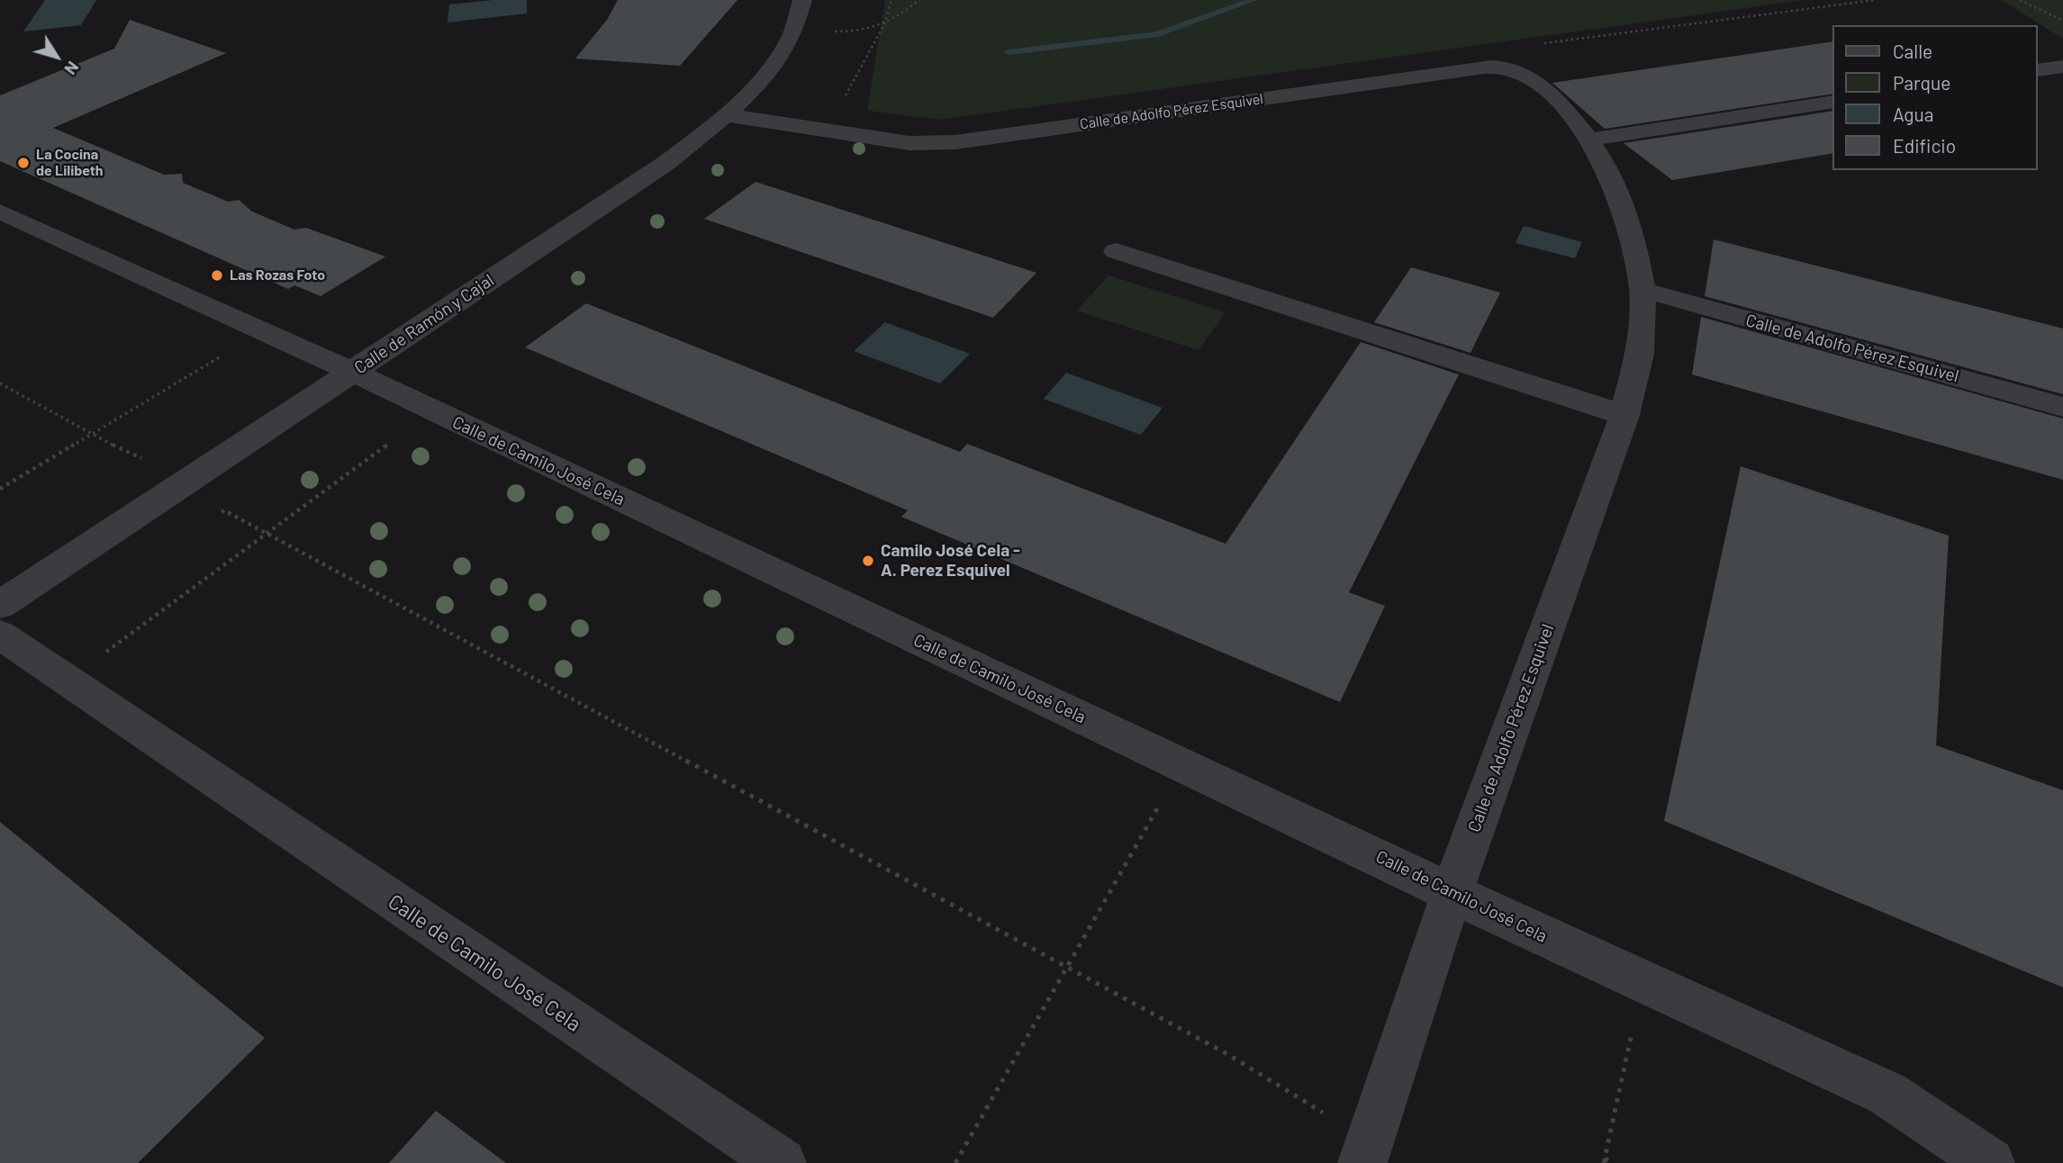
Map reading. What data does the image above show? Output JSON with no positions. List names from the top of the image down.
{
  "streets": {
    "street": ["Calle de Adolfo Pérez Esquivel", "Calle de Ramón y Cajal", "Calle de Camilo José Cela"]
  },
  "crossings": [
    ["Calle de Adolfo Pérez Esquivel", "Calle de Ramón y Cajal"],
    ["Calle de Adolfo Pérez Esquivel", "Calle de Camilo José Cela"],
    ["Calle de Ramón y Cajal", "Calle de Camilo José Cela"]
  ],
  "places": ["La Cocina de Lilibeth", "Las Rozas Foto", "Camilo José Cela - A. Perez Esquivel"],
  "legend": [
    "Calle",
    "Parque",
    "Agua",
    "Edificio"
  ],
  "north": "bottom right"
}
